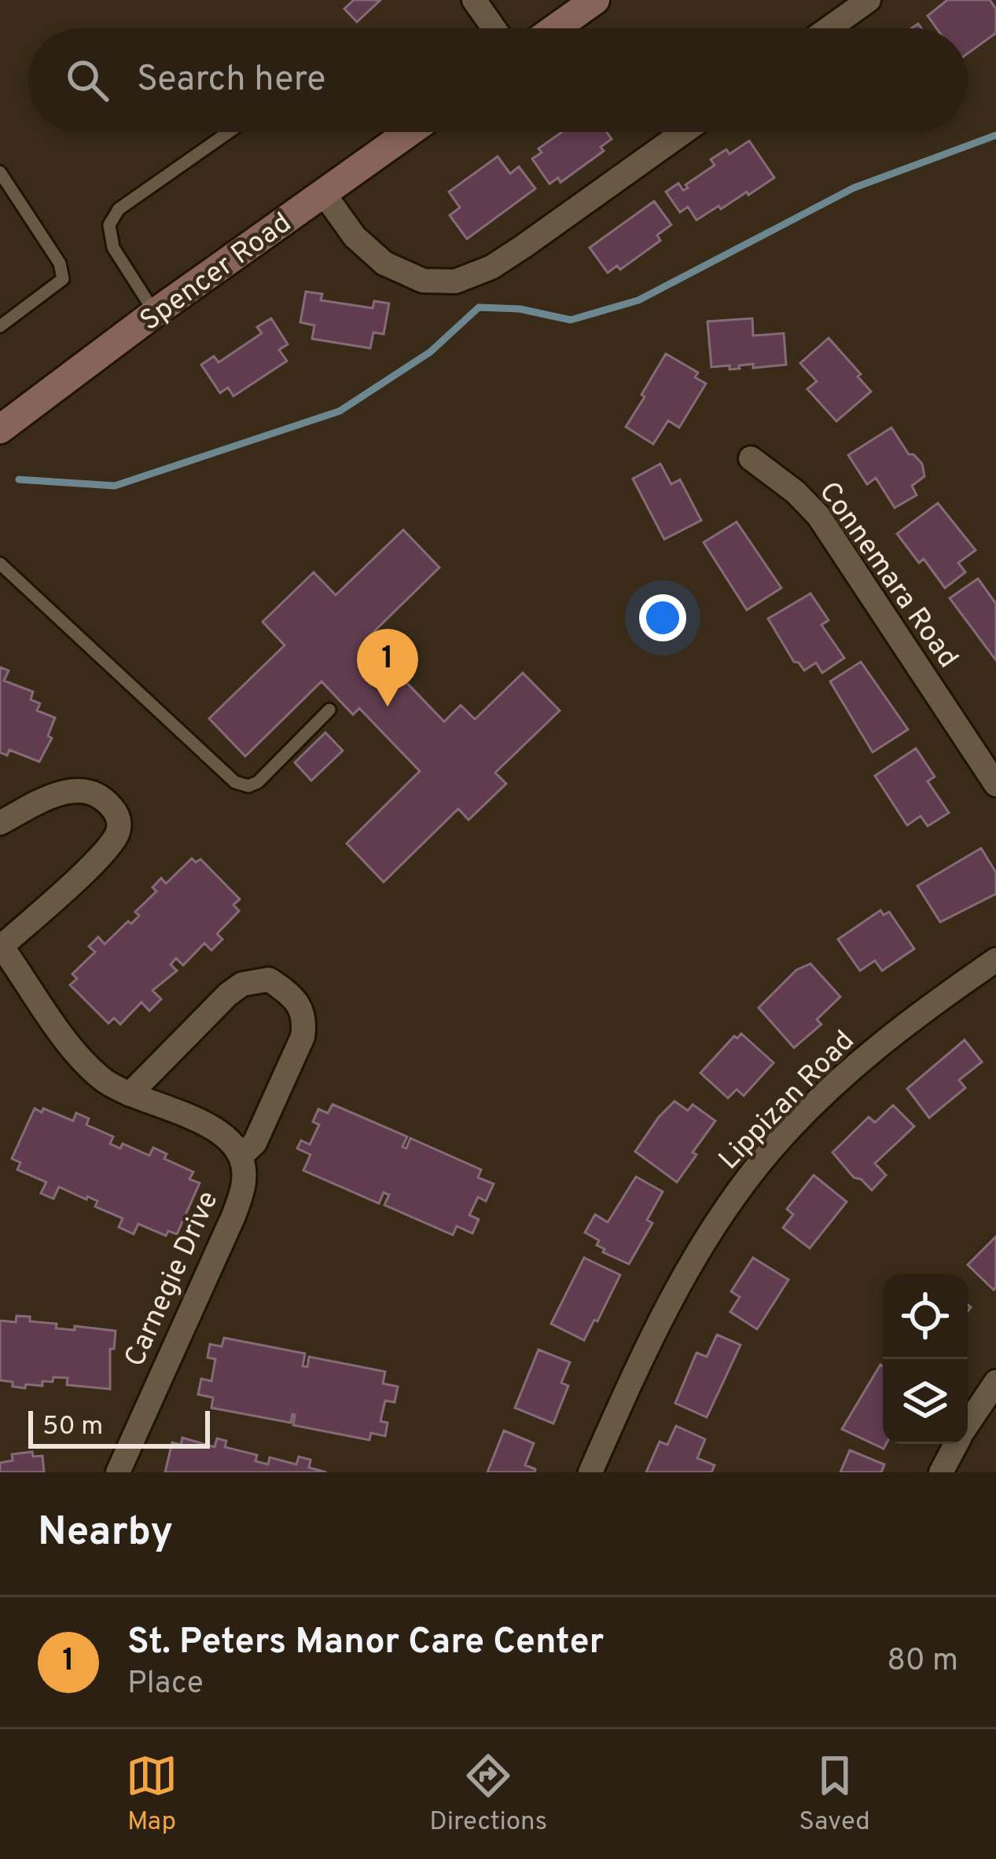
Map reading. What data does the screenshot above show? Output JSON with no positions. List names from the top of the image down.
{
  "streets": {
    "main road": ["Spencer Road"],
    "street": ["Connemara Road", "Lippizan Road", "Carnegie Drive"]
  },
  "scale_bar": "50 m",
  "page": {
    "search": "Search here",
    "pins": "1",
    "scale": "50 m",
    "heading": "Nearby",
    "list": [
      {
        "mark": "1",
        "name": "St. Peters Manor Care Center",
        "note": "Place",
        "value": "80 m"
      }
    ],
    "nav": ["Map", "Directions", "Saved"]
  }
}
